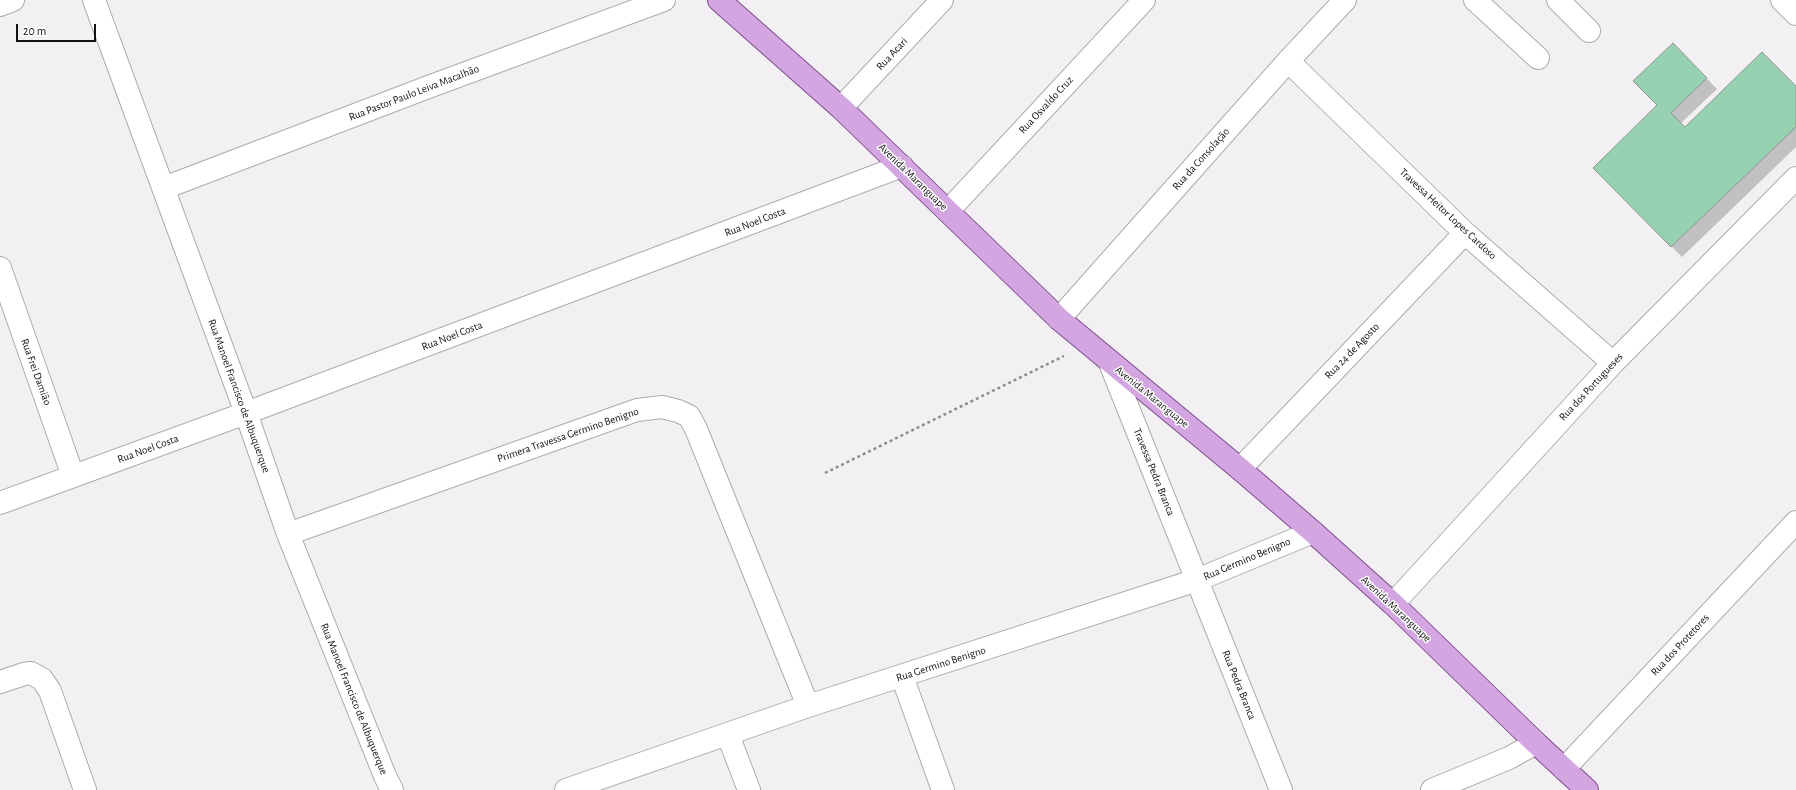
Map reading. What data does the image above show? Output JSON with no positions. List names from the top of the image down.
{
  "streets": {
    "main road": ["Avenida Maranguape"],
    "street": [
      "Rua Acari",
      "Rua Pastor Paulo Leiva Macalhão",
      "Rua Osvaldo Cruz",
      "Rua da Consolação",
      "Travessa Heitor Lopes Cardoso",
      "Rua Noel Costa",
      "Rua 24 de Agosto",
      "Rua Frei Damião",
      "Rua dos Portugueses",
      "Rua Manoel Francisco de Albuquerque",
      "Primera Travessa Germino Benigno",
      "Travessa Pedra Branca",
      "Rua Germino Benigno",
      "Rua dos Protetores",
      "Rua Pedra Branca"
    ]
  },
  "crossings": [
    ["Rua Acari", "Avenida Maranguape"],
    ["Rua Pastor Paulo Leiva Macalhão", "Rua Manoel Francisco de Albuquerque"],
    ["Rua Osvaldo Cruz", "Avenida Maranguape"],
    ["Rua da Consolação", "Avenida Maranguape"],
    ["Rua da Consolação", "Travessa Heitor Lopes Cardoso"],
    ["Avenida Maranguape", "Rua Noel Costa"],
    ["Avenida Maranguape", "Rua 24 de Agosto"],
    ["Avenida Maranguape", "Rua dos Portugueses"],
    ["Avenida Maranguape", "Travessa Pedra Branca"],
    ["Avenida Maranguape", "Rua Germino Benigno"],
    ["Avenida Maranguape", "Rua dos Protetores"],
    ["Travessa Heitor Lopes Cardoso", "Rua 24 de Agosto"],
    ["Travessa Heitor Lopes Cardoso", "Rua dos Portugueses"],
    ["Rua Noel Costa", "Rua Frei Damião"],
    ["Rua Noel Costa", "Rua Manoel Francisco de Albuquerque"],
    ["Rua Manoel Francisco de Albuquerque", "Primera Travessa Germino Benigno"],
    ["Primera Travessa Germino Benigno", "Rua Germino Benigno"],
    ["Travessa Pedra Branca", "Rua Germino Benigno"],
    ["Travessa Pedra Branca", "Rua Pedra Branca"],
    ["Rua Germino Benigno", "Rua Pedra Branca"]
  ],
  "scale_bar": "20 m"
}
